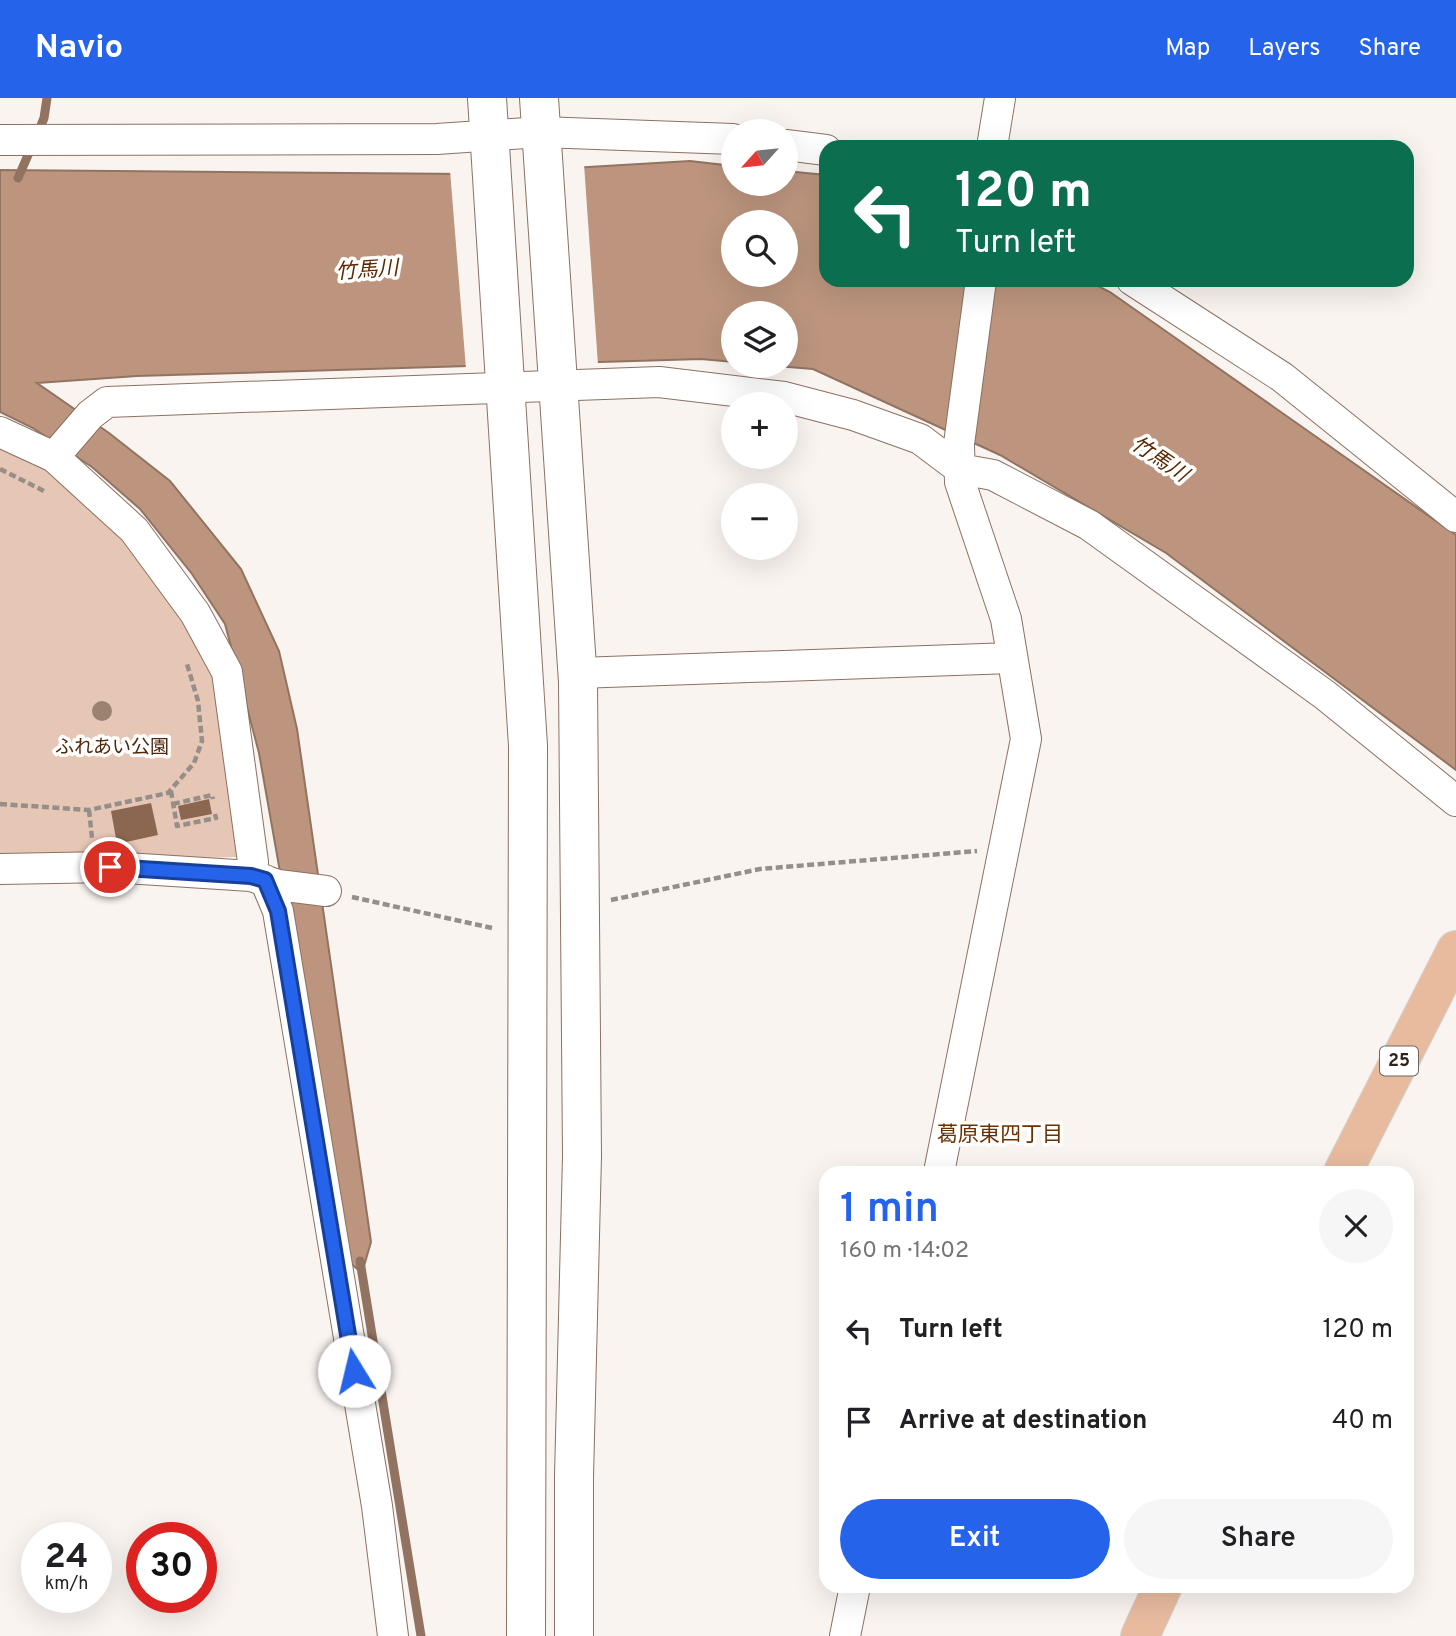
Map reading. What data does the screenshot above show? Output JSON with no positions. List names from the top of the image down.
{
  "streets": {
    "main road": ["25"]
  },
  "districts": ["葛原東四丁目"],
  "water": ["竹馬川"],
  "parks": ["ふれあい公園"],
  "north": "bottom left",
  "page": {
    "header": "Navio",
    "nav": ["Map", "Layers", "Share"],
    "map_buttons": ["+", "−"],
    "turn": ["120 m", "Turn left"],
    "heading": ["1 min", "160 m · 14:02"],
    "list": [
      {
        "name": "Turn left",
        "value": "120 m"
      },
      {
        "name": "Arrive at destination",
        "value": "40 m"
      }
    ],
    "buttons": ["Exit", "Share"],
    "speed": "24 km/h",
    "limit": "30"
  }
}
